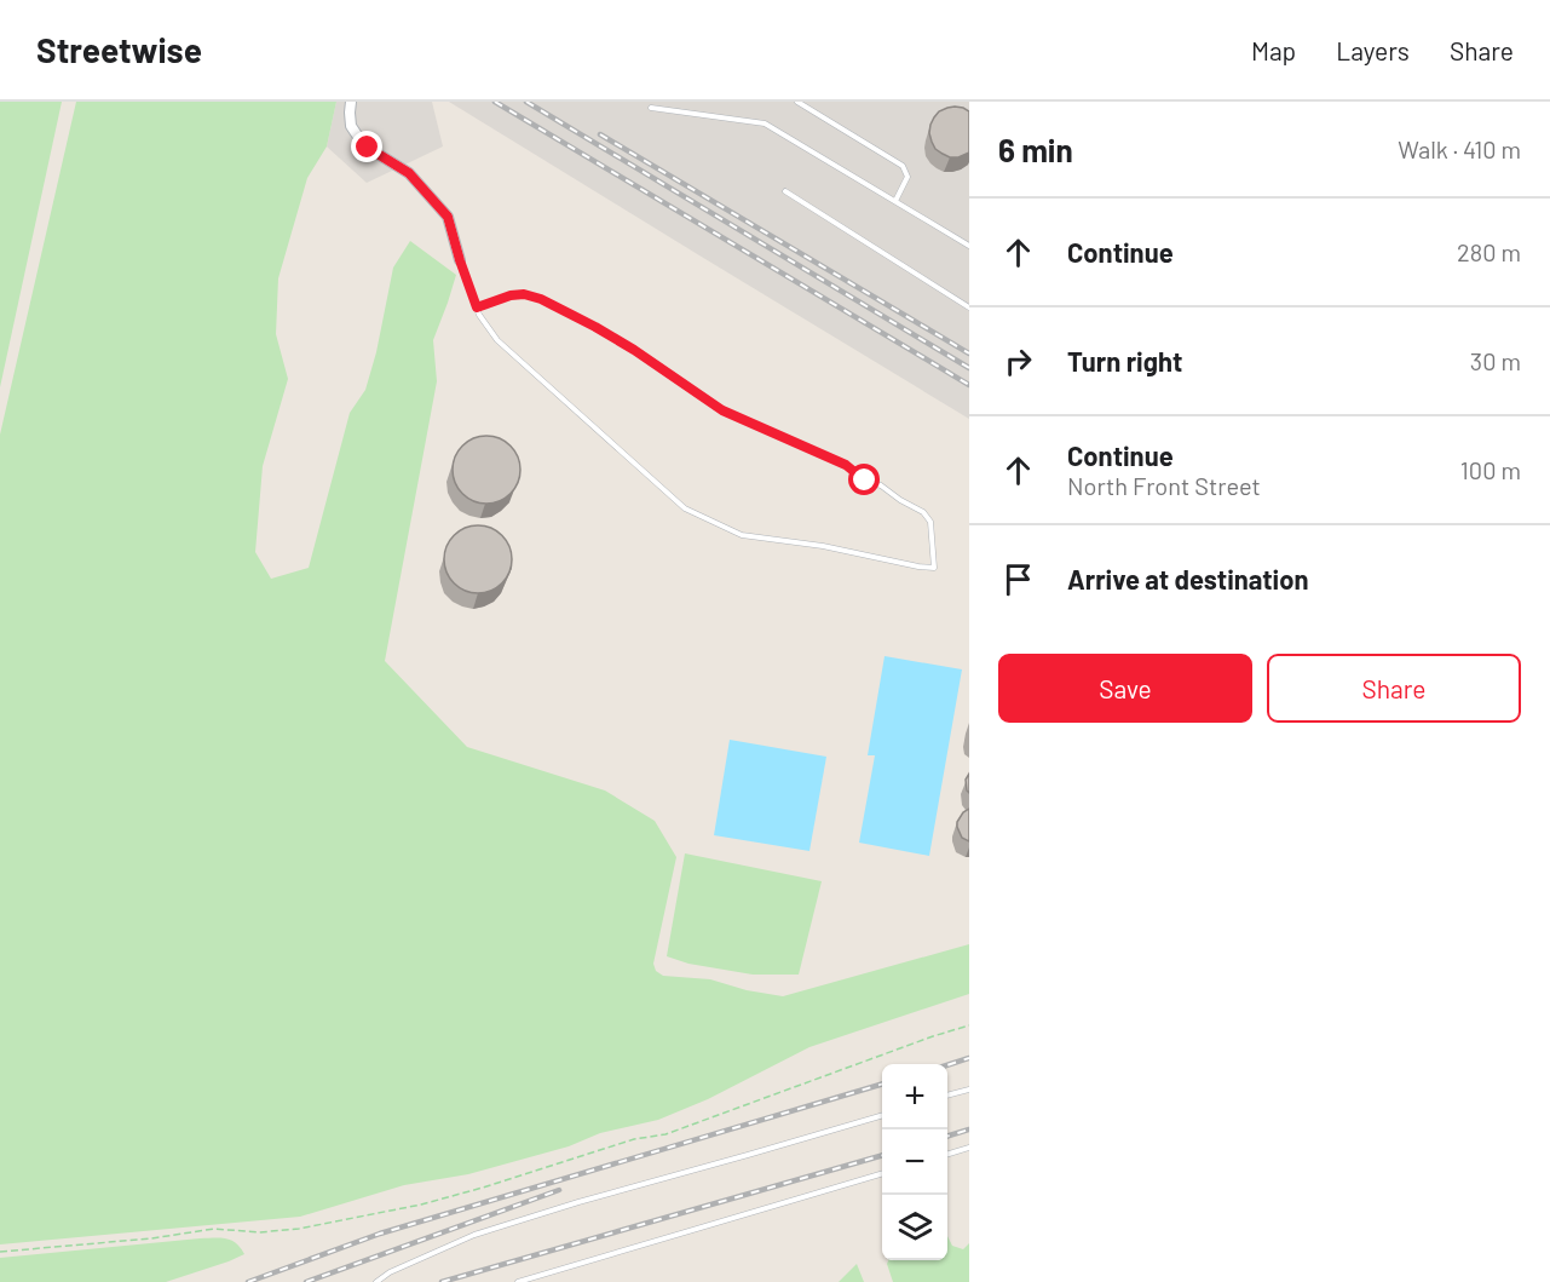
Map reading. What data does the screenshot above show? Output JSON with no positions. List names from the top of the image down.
{
  "page": {
    "header": "Streetwise",
    "nav": ["Map", "Layers", "Share"],
    "heading": ["6 min", "Walk · 410 m"],
    "list": [
      ["Continue", "280 m"],
      ["Turn right", "30 m"],
      ["Continue", "North Front Street", "100 m"],
      "Arrive at destination"
    ],
    "buttons": ["Save", "Share"],
    "map_buttons": ["+", "−"]
  }
}
